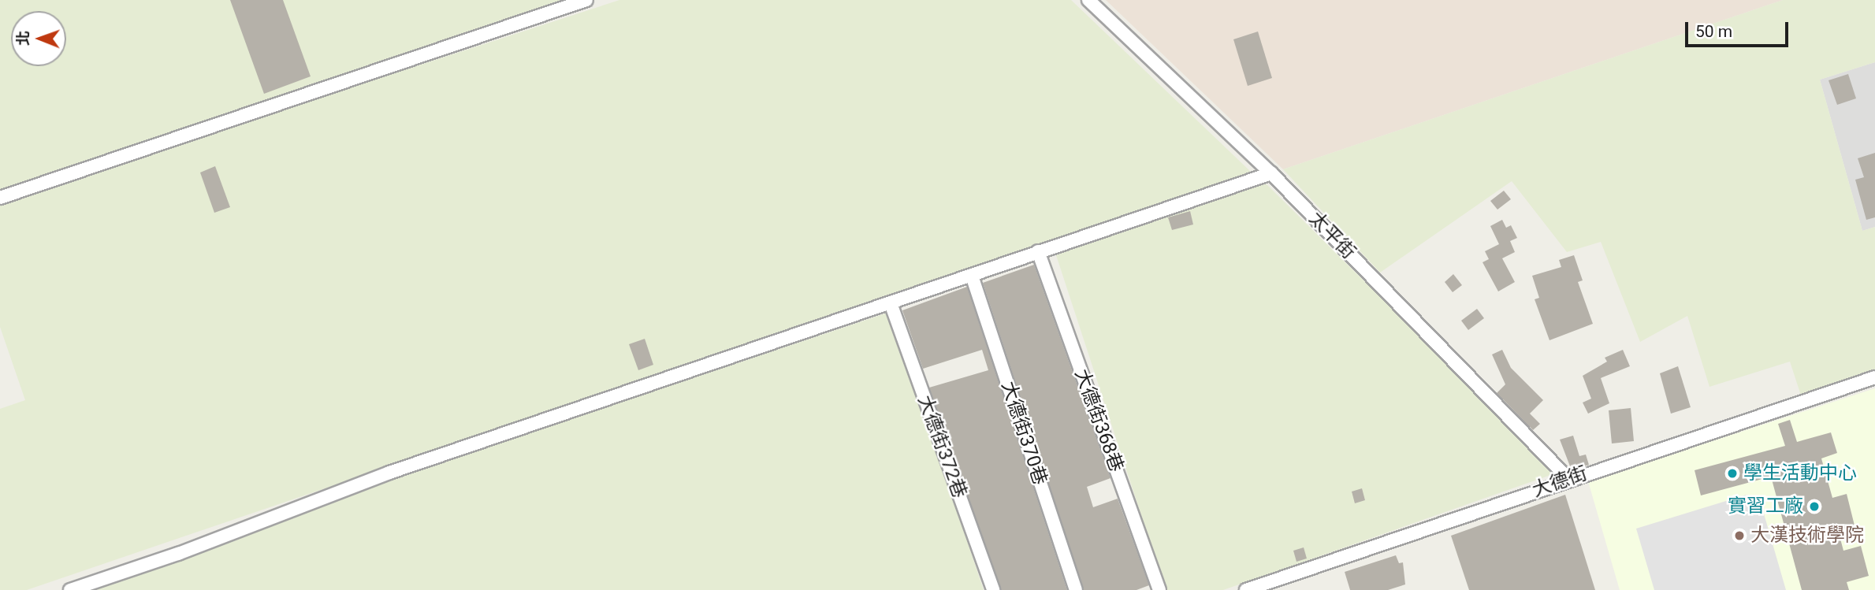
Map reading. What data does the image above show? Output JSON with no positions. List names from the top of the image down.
{
  "streets": {
    "street": [
      "太平街",
      "大德街368巷",
      "大德街370巷",
      "大德街372巷",
      "大德街"
    ]
  },
  "crossings": [
    ["太平街", "大德街"]
  ],
  "places": ["學生活動中心", "實習工廠", "大漢技術學院"],
  "scale_bar": "50 m",
  "north": "left"
}
